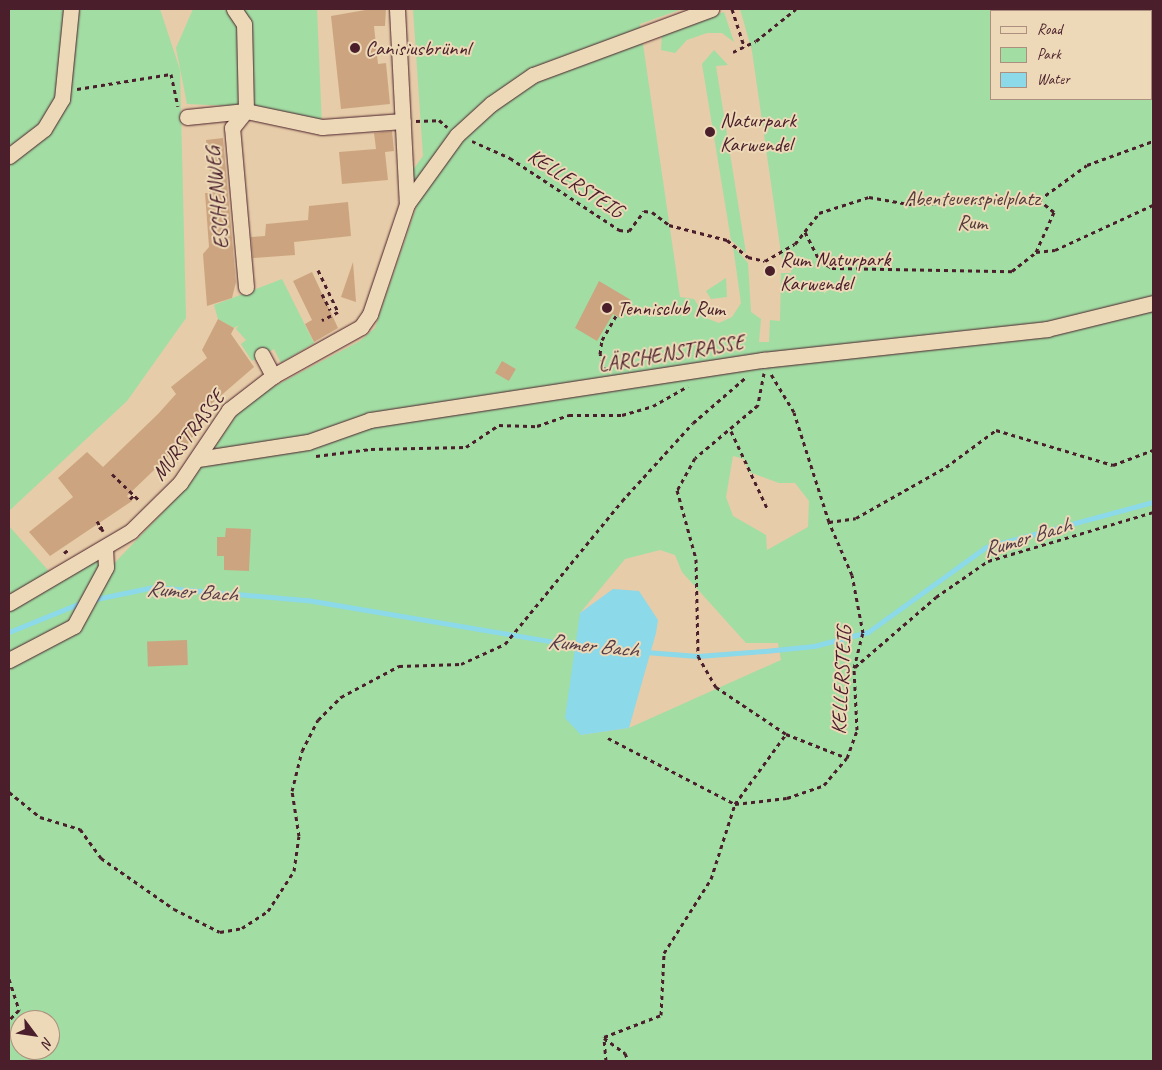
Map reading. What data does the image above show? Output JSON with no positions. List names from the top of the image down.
{
  "streets": {
    "street": ["ESCHENWEG", "LÄRCHENSTRASSE", "MURSTRASSE"],
    "path": ["KELLERSTEIG"]
  },
  "crossings": [
    ["KELLERSTEIG", "LÄRCHENSTRASSE"],
    ["KELLERSTEIG", "MURSTRASSE"],
    ["LÄRCHENSTRASSE", "MURSTRASSE"]
  ],
  "water": ["Rumer Bach"],
  "parks": ["Abenteuerspielplatz Rum"],
  "places": [
    "Canisiusbrünnl",
    "Naturpark Karwendel",
    "Rum Naturpark Karwendel",
    "Tennisclub Rum"
  ],
  "legend": ["Road", "Park", "Water"],
  "north": "bottom right"
}
